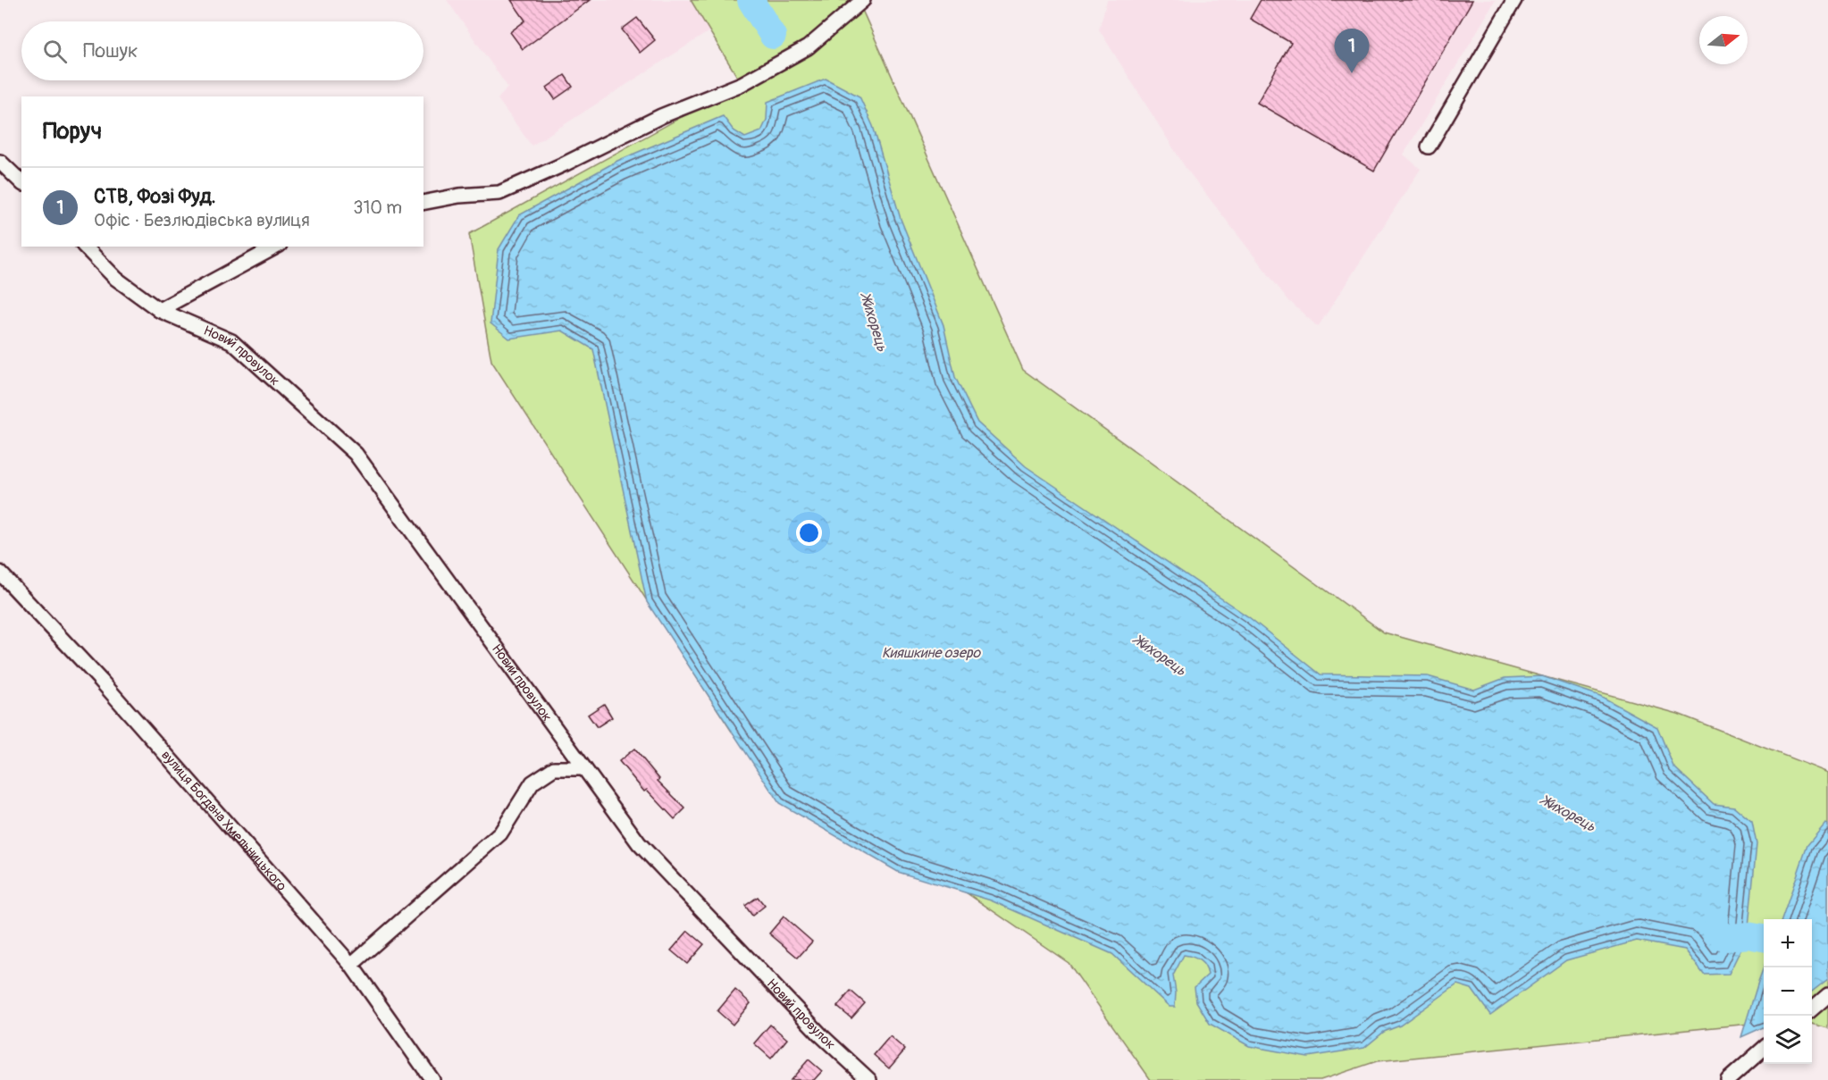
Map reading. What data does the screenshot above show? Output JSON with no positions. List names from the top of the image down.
{
  "streets": {
    "street": ["Новий провулок", "вулиця Богдана Хмельницького"]
  },
  "water": ["Жихорець", "Кияшкине озеро"],
  "north": "right",
  "page": {
    "search": "Пошук",
    "pins": "1",
    "heading": "Поруч",
    "list": [
      {
        "mark": "1",
        "name": "СТВ, Фозі Фуд.",
        "note": "Офіс · Безлюдівська вулиця",
        "value": "310 m"
      }
    ],
    "map_buttons": ["+", "−"]
  }
}
